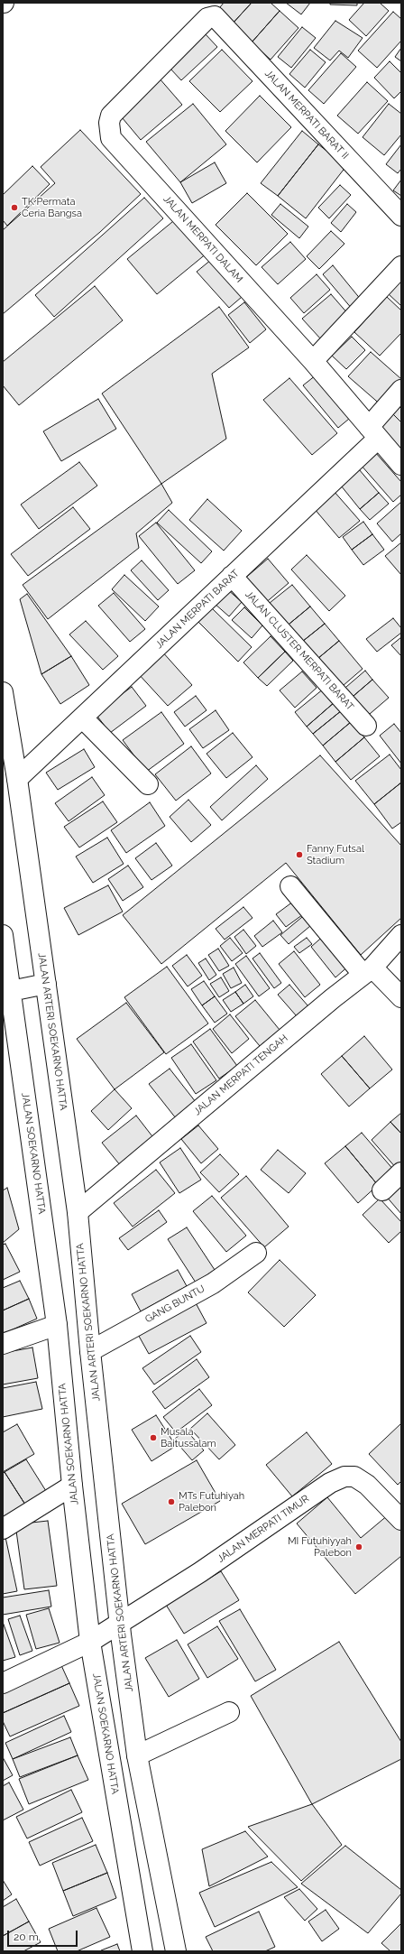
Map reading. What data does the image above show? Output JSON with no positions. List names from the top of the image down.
{
  "streets": {
    "street": [
      "JALAN MERPATI BARAT II",
      "JALAN MERPATI DALAM",
      "JALAN MERPATI BARAT",
      "JALAN CLUSTER MERPATI BARAT",
      "JALAN ARTERI SOEKARNO HATTA",
      "JALAN MERPATI TENGAH",
      "JALAN SOEKARNO HATTA",
      "GANG BUNTU",
      "JALAN MERPATI TIMUR"
    ]
  },
  "crossings": [
    ["JALAN MERPATI BARAT II", "JALAN MERPATI DALAM"],
    ["JALAN MERPATI DALAM", "JALAN MERPATI BARAT"],
    ["JALAN MERPATI BARAT", "JALAN CLUSTER MERPATI BARAT"],
    ["JALAN MERPATI BARAT", "JALAN ARTERI SOEKARNO HATTA"],
    ["JALAN ARTERI SOEKARNO HATTA", "JALAN MERPATI TENGAH"],
    ["JALAN ARTERI SOEKARNO HATTA", "GANG BUNTU"],
    ["JALAN ARTERI SOEKARNO HATTA", "JALAN MERPATI TIMUR"],
    ["JALAN SOEKARNO HATTA", "JALAN MERPATI TIMUR"]
  ],
  "places": [
    "TK Permata Ceria Bangsa",
    "Fanny Futsal Stadium",
    "Musala Baitussalam",
    "MTs Futuhiyah Palebon",
    "MI Futuhiyyah Palebon"
  ],
  "scale_bar": "20 m"
}
